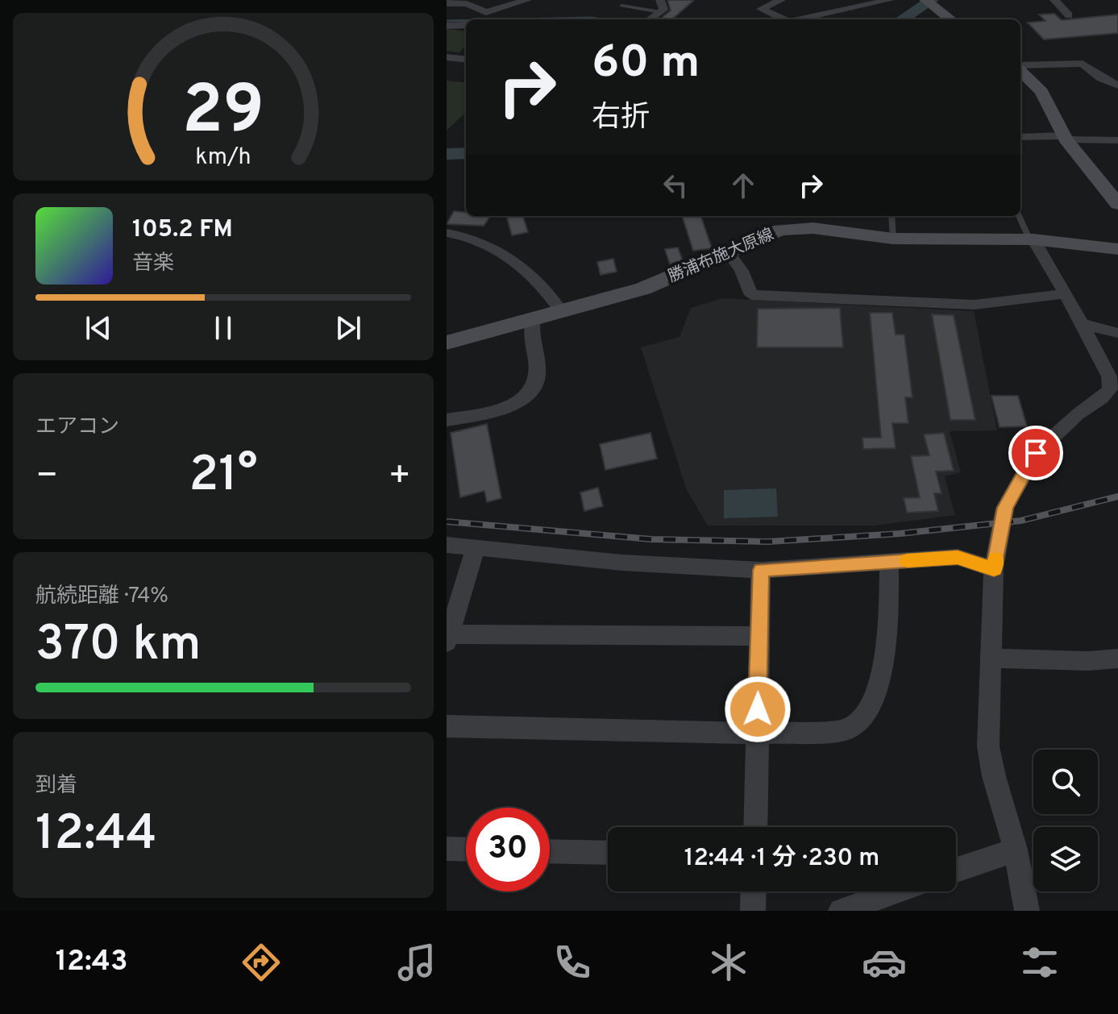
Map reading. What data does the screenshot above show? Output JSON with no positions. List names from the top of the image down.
{
  "streets": {
    "main road": ["勝浦布施大原線"]
  },
  "page": {
    "turn": ["60 m", "右折"],
    "song": ["105.2 FM", "音楽"],
    "tile": [
      "エアコン",
      ["航続距離 · 74%", "370 km"],
      ["到着", "12:44"]
    ],
    "heat": ["−", "21°", "+"],
    "limit": "30",
    "trip": "12:44 · 1 分 · 230 m",
    "tabs": "12:43",
    "gauge": ["29", "km/h"]
  }
}
